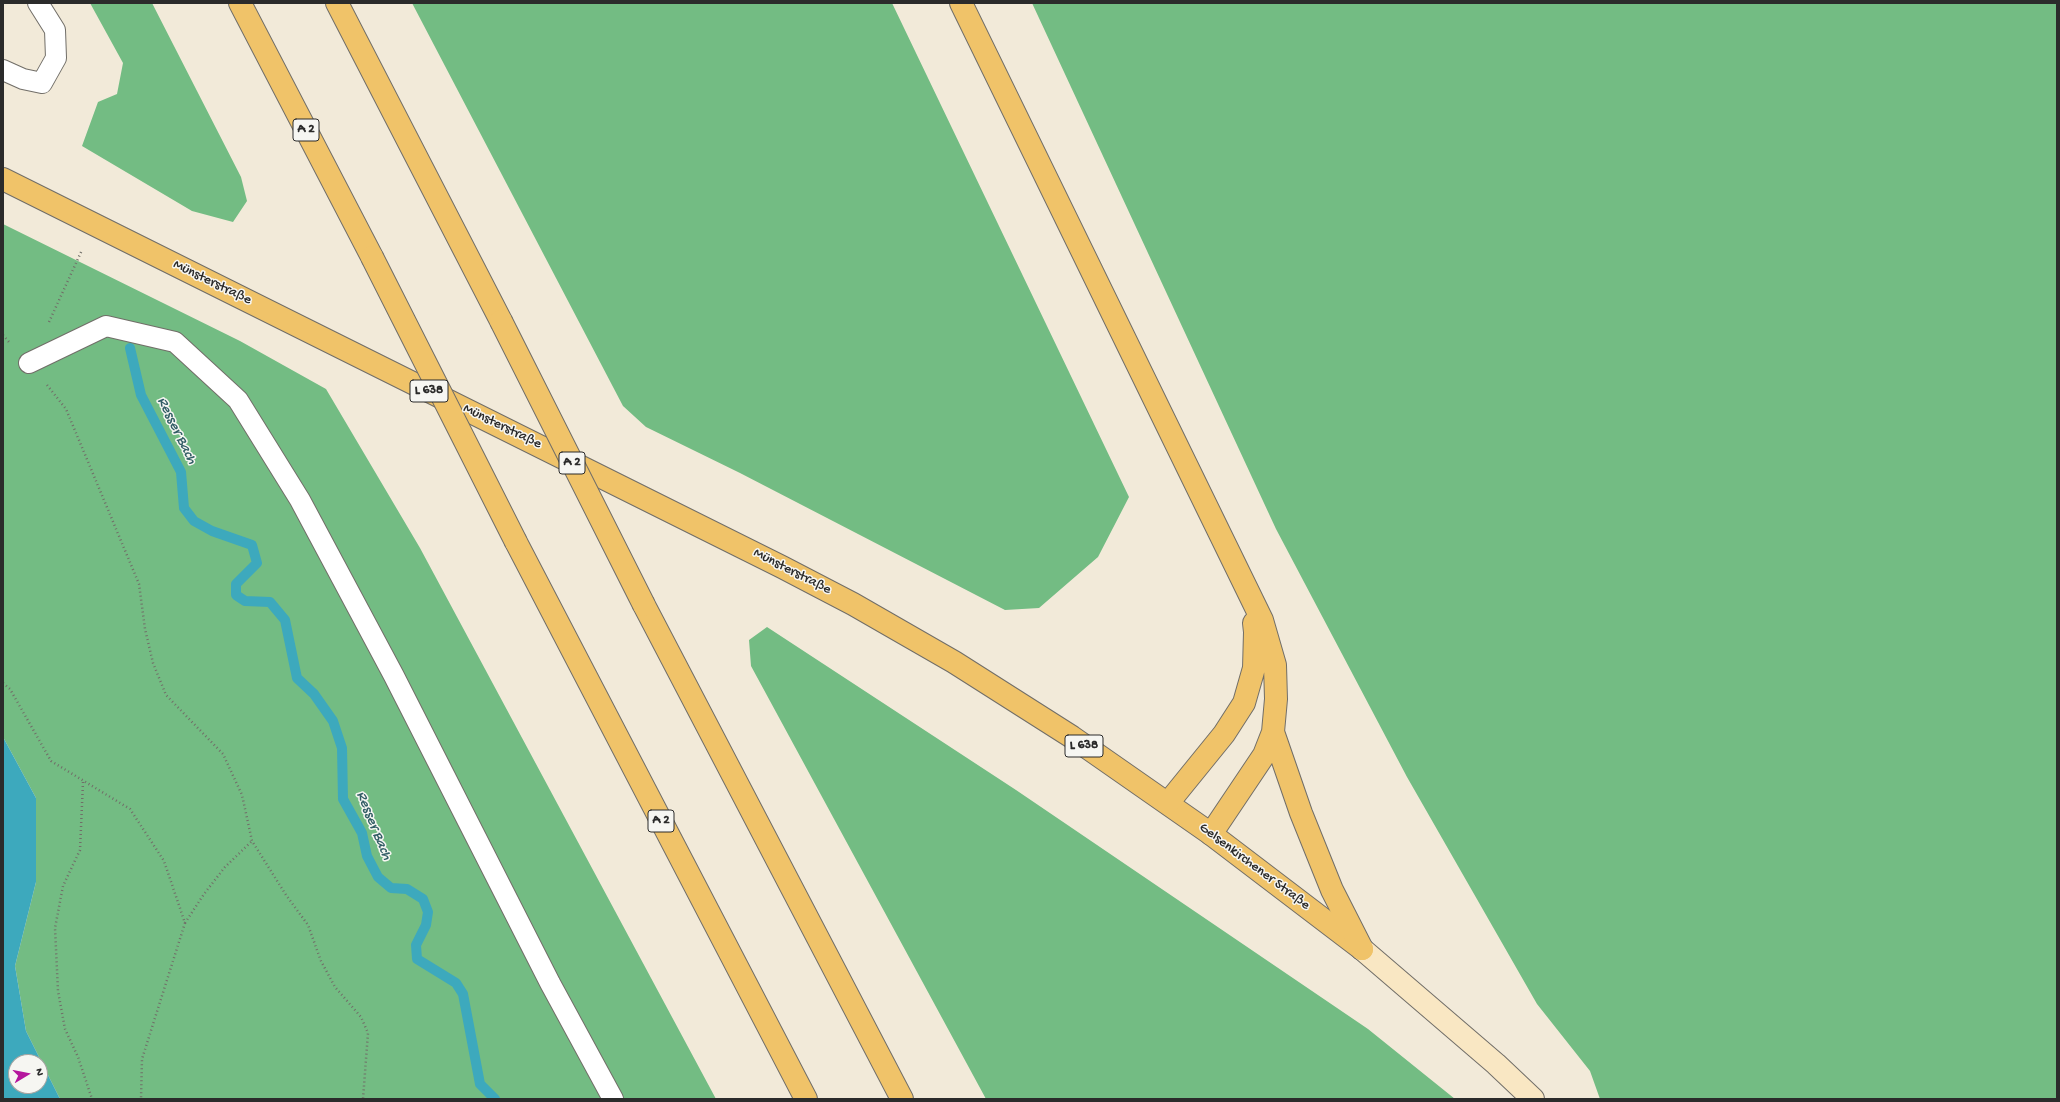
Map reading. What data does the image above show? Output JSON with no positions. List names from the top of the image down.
{
  "streets": {
    "main road": [
      "A 2",
      "Münsterstraße",
      "L 638",
      "Gelsenkirchener Straße"
    ]
  },
  "crossings": [
    ["Münsterstraße", "Gelsenkirchener Straße"]
  ],
  "water": ["Resser Bach"],
  "north": "right"
}
